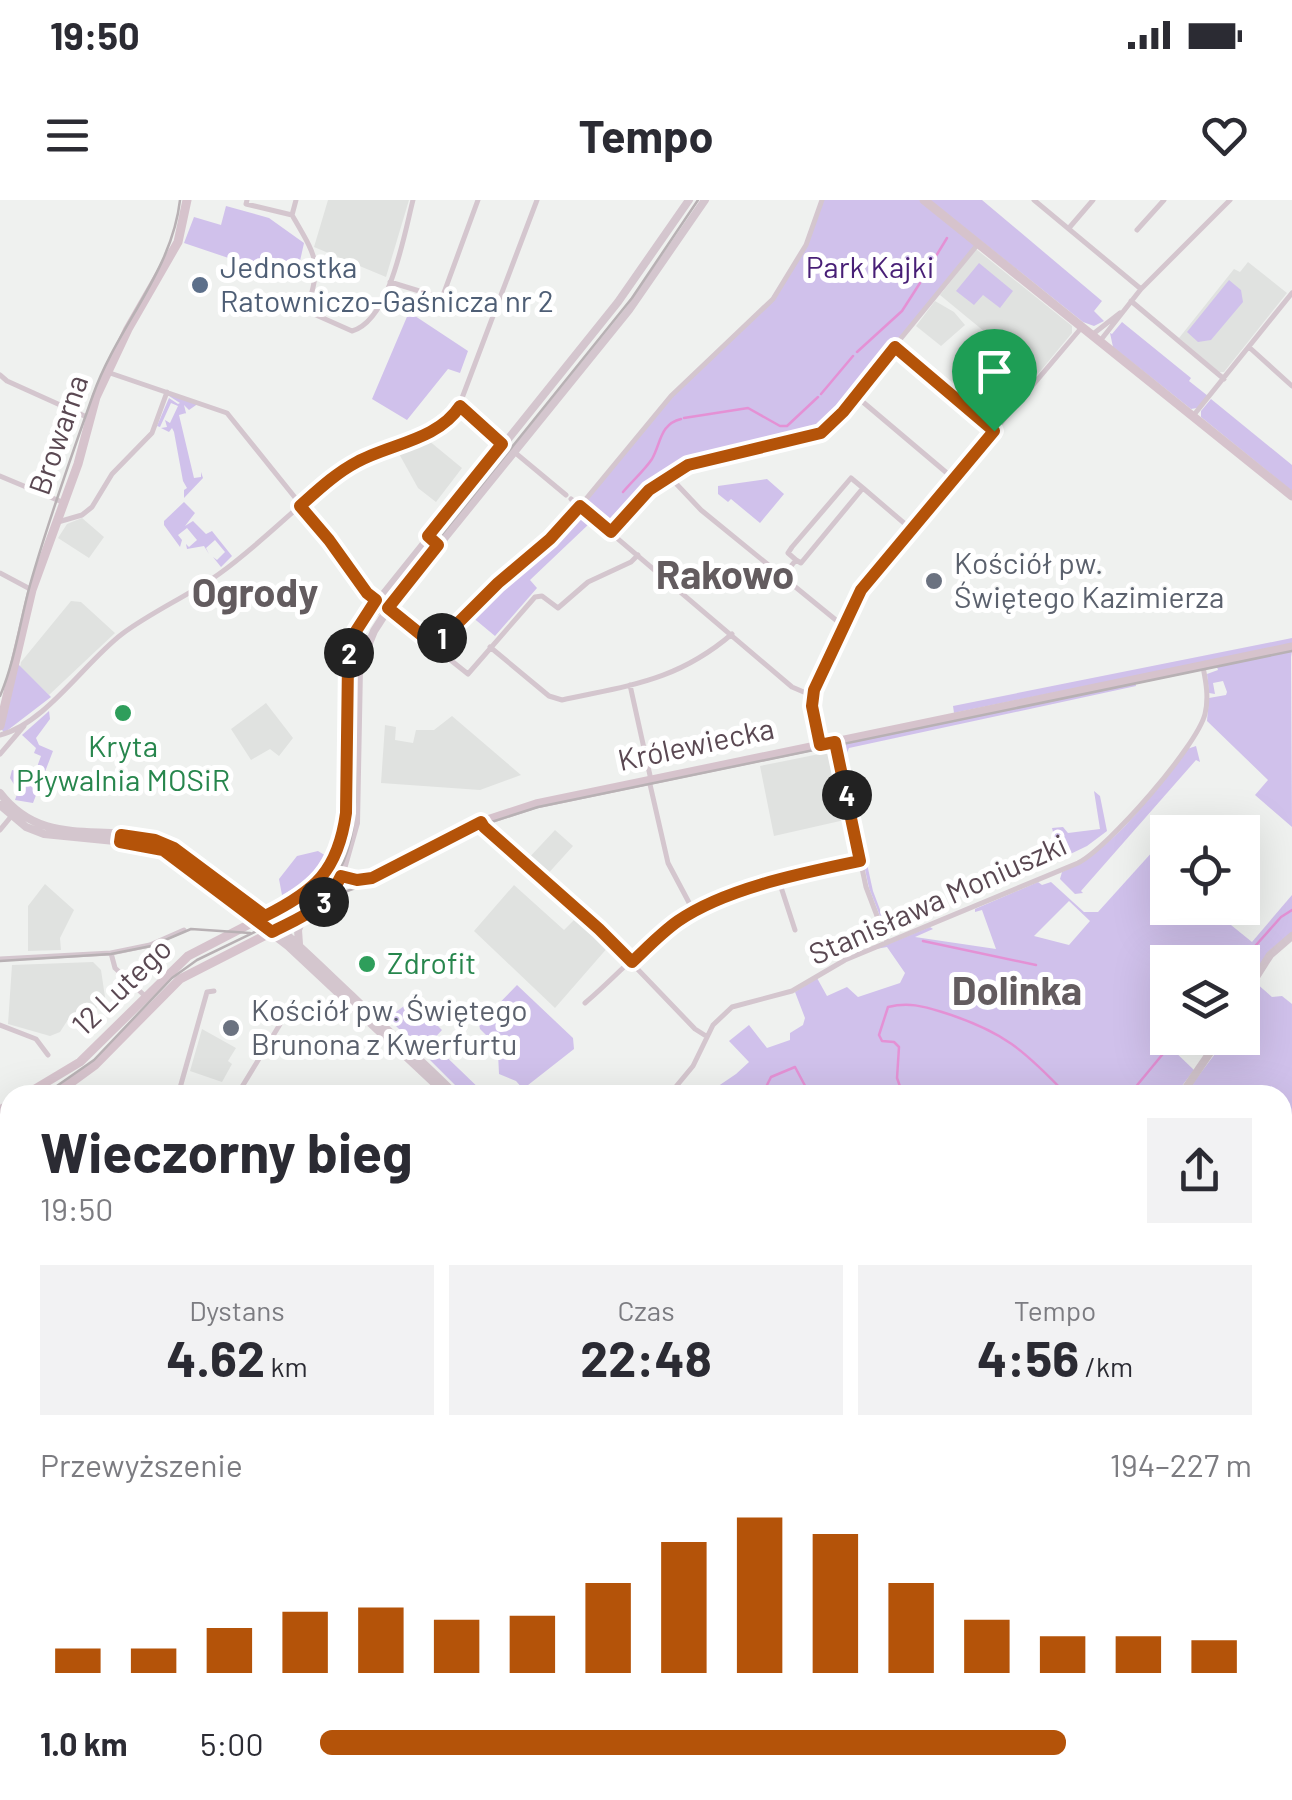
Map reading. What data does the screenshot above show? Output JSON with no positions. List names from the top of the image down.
{
  "streets": {
    "main road": ["Browarna", "Królewiecka", "12 Lutego"],
    "street": ["Stanisława Moniuszki"]
  },
  "crossings": [
    ["Królewiecka", "Stanisława Moniuszki"]
  ],
  "districts": ["Rakowo", "Ogrody", "Dolinka"],
  "parks": ["Park Kajki"],
  "places": [
    "Jednostka Ratowniczo-Gaśnicza nr 2",
    "Kościół pw. Świętego Kazimierza",
    "Kryta Pływalnia MOSiR",
    "Zdrofit",
    "Kościół pw. Świętego Brunona z Kwerfurtu"
  ],
  "page": {
    "status": "19:50",
    "header": "Tempo",
    "pins": [
      "1",
      "2",
      "4",
      "3"
    ],
    "heading": ["Wieczorny bieg", "19:50"],
    "stats": [
      ["Dystans", "4.62 km"],
      ["Czas", "22:48"],
      ["Tempo", "4:56 /km"]
    ],
    "chart": ["Przewyższenie", "194–227 m"],
    "list": [
      {
        "name": "1.0 km",
        "note": "5:00"
      }
    ]
  }
}
